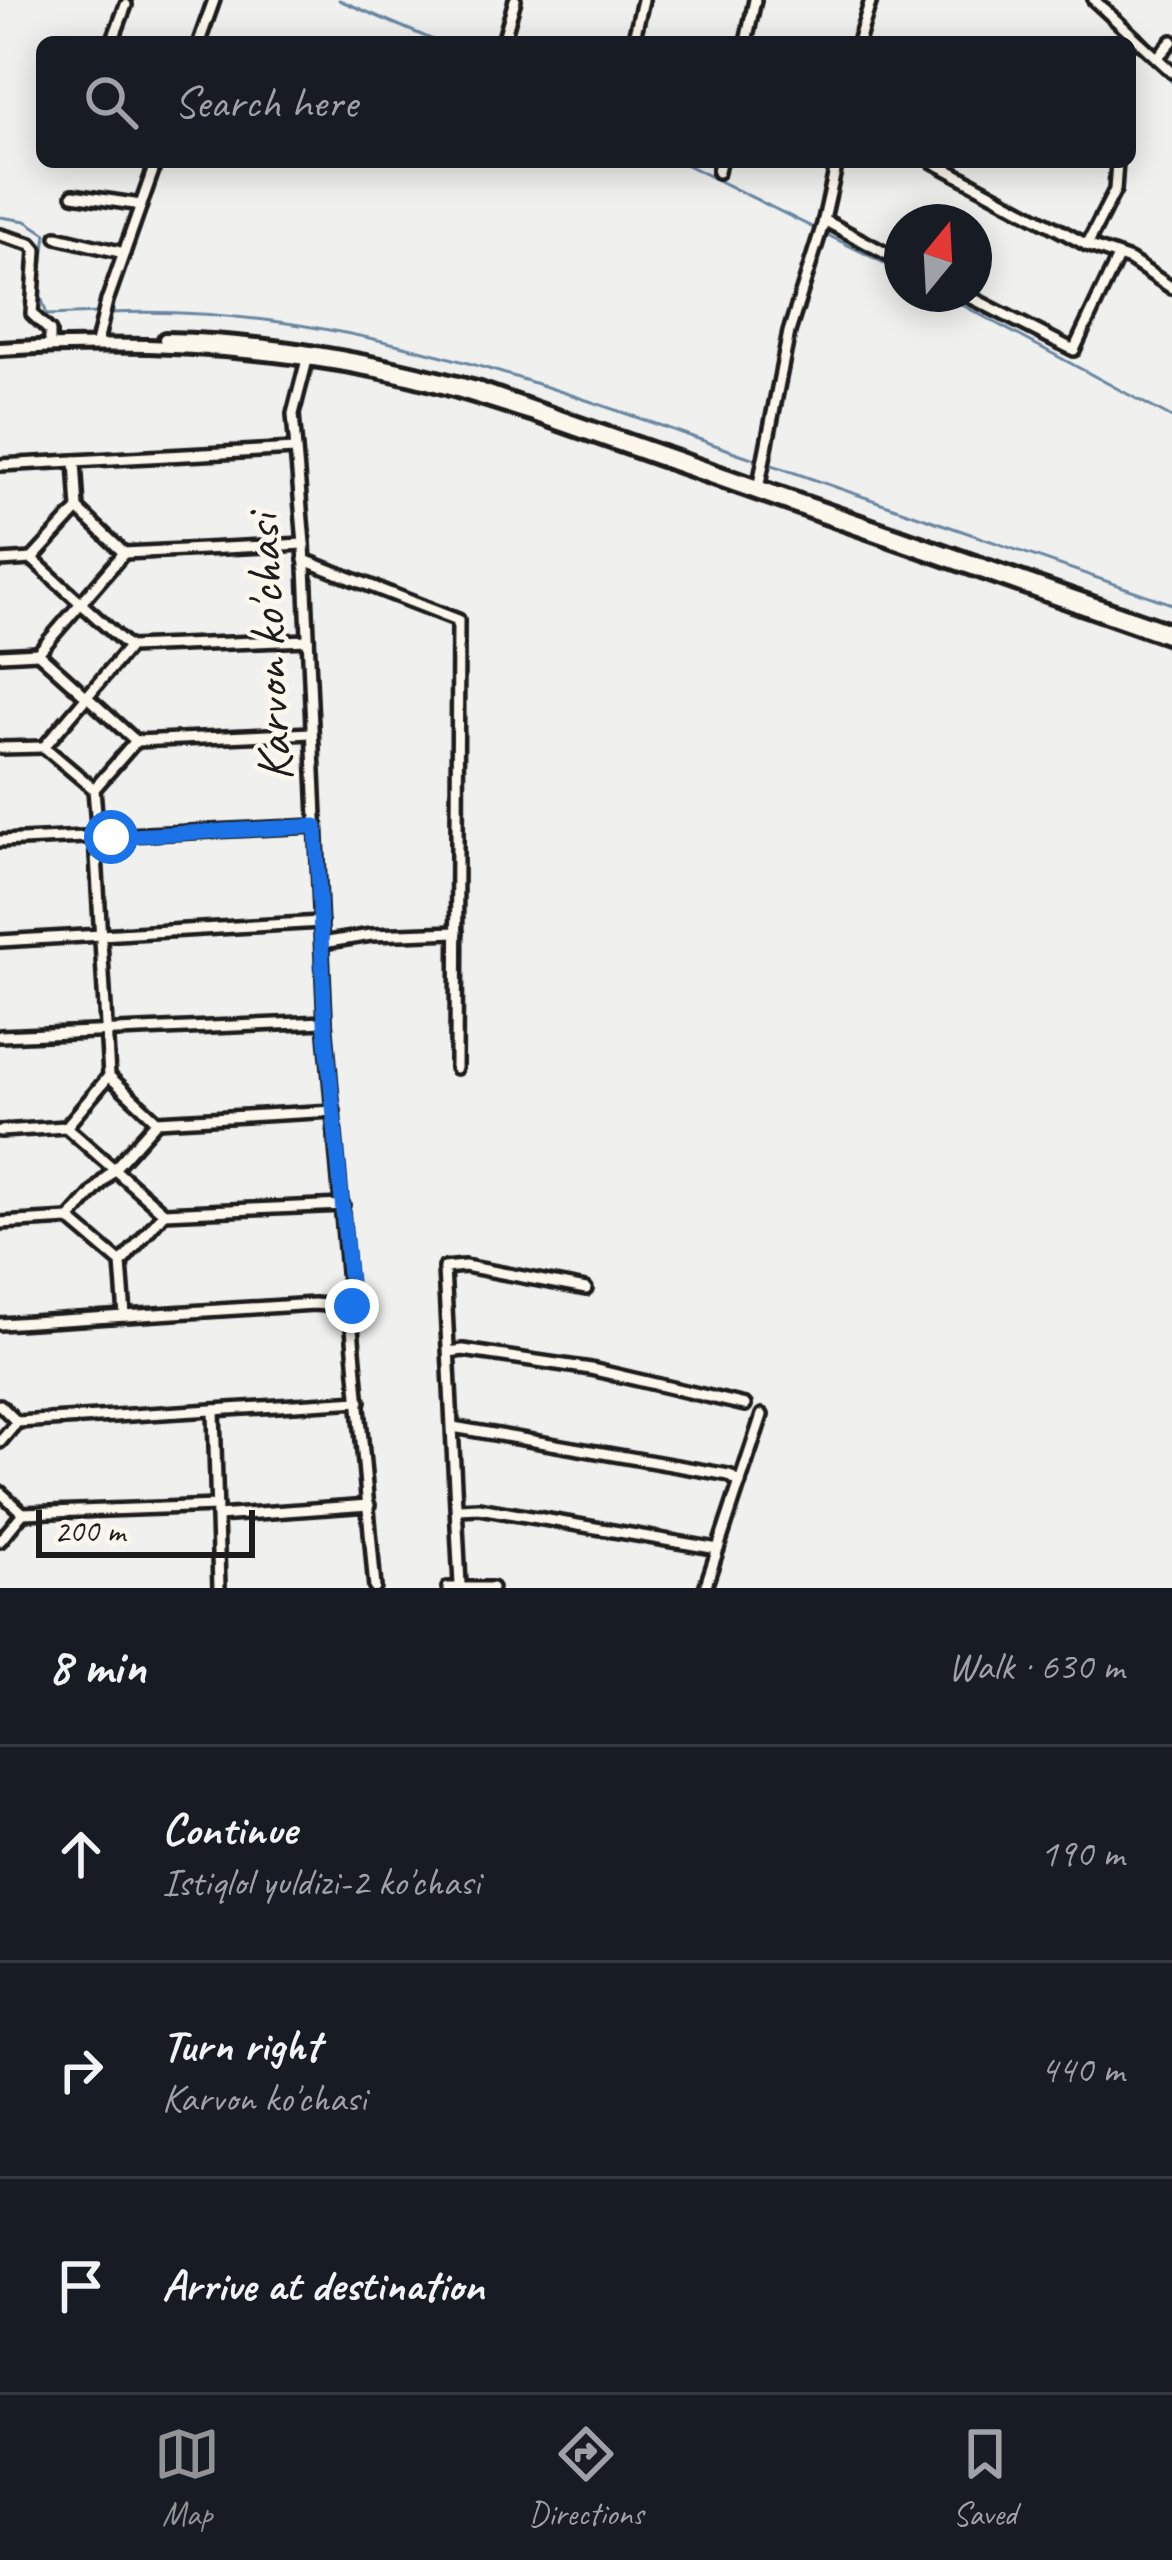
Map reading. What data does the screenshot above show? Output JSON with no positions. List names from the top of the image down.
{
  "streets": {
    "street": ["Karvon ko'chasi"]
  },
  "scale_bar": "200 m",
  "north": "top",
  "page": {
    "search": "Search here",
    "scale": "200 m",
    "heading": ["8 min", "Walk · 630 m"],
    "list": [
      ["Continue", "Istiqlol yuldizi-2 ko'chasi", "190 m"],
      ["Turn right", "Karvon ko'chasi", "440 m"],
      "Arrive at destination"
    ],
    "nav": ["Map", "Directions", "Saved"]
  }
}
